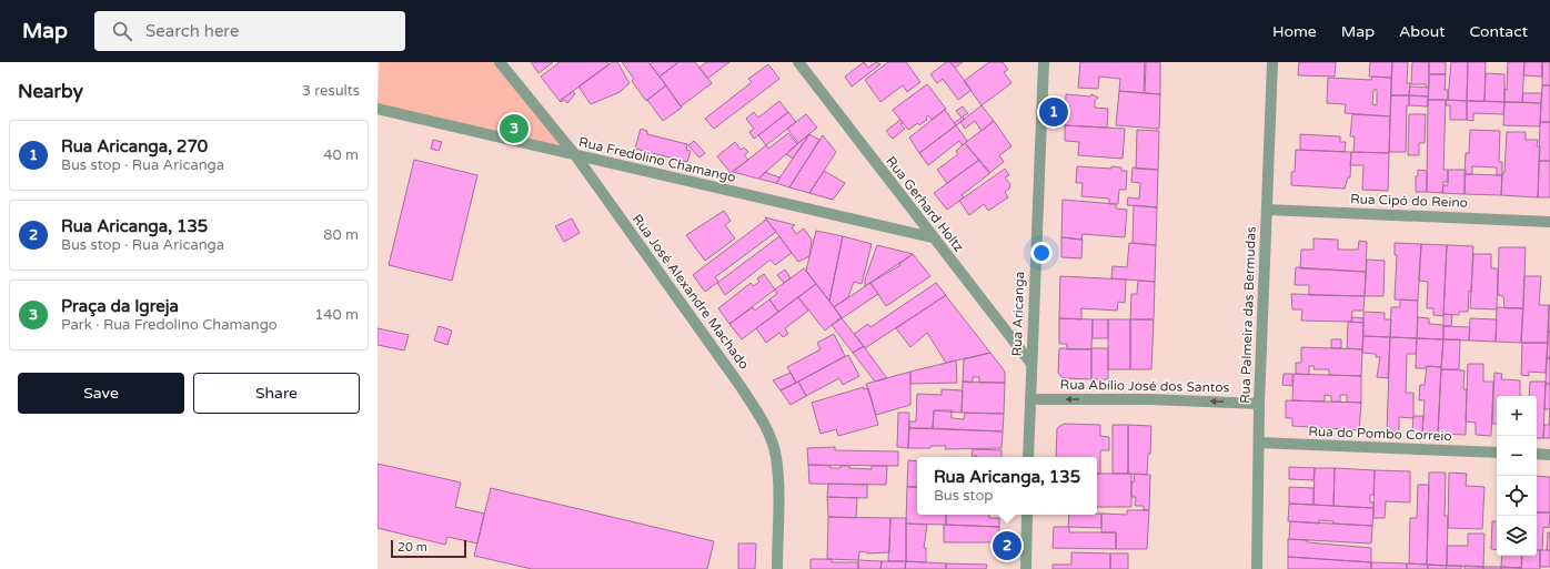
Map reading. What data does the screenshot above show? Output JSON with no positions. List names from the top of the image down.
{
  "streets": {
    "street": [
      "Rua Fredolino Chamango",
      "Rua Cipó do Reino",
      "Rua Gerhard Holtz",
      "Rua José Alexandre Machado",
      "Rua Aricanga",
      "Rua Palmeira das Bermudas",
      "Rua Abílio José dos Santos",
      "Rua do Pombo Correio"
    ]
  },
  "crossings": [
    ["Rua Fredolino Chamango", "Rua Gerhard Holtz"],
    ["Rua Fredolino Chamango", "Rua José Alexandre Machado"],
    ["Rua Cipó do Reino", "Rua Palmeira das Bermudas"],
    ["Rua Gerhard Holtz", "Rua Aricanga"],
    ["Rua Aricanga", "Rua Abílio José dos Santos"],
    ["Rua Palmeira das Bermudas", "Rua Abílio José dos Santos"],
    ["Rua Palmeira das Bermudas", "Rua do Pombo Correio"]
  ],
  "one_way": ["Rua Abílio José dos Santos"],
  "scale_bar": "20 m",
  "page": {
    "header": "Map",
    "search": "Search here",
    "nav": [
      "Home",
      "Map",
      "About",
      "Contact"
    ],
    "heading": ["Nearby", "3 results"],
    "pins": ["1", "3", "2"],
    "list": [
      {
        "mark": "1",
        "name": "Rua Aricanga, 270",
        "note": "Bus stop · Rua Aricanga",
        "value": "40 m"
      },
      {
        "mark": "2",
        "name": "Rua Aricanga, 135",
        "note": "Bus stop · Rua Aricanga",
        "value": "80 m"
      },
      {
        "mark": "3",
        "name": "Praça da Igreja",
        "note": "Park · Rua Fredolino Chamango",
        "value": "140 m"
      }
    ],
    "buttons": ["Save", "Share"],
    "map_buttons": ["+", "−"],
    "popup": ["Rua Aricanga, 135", "Bus stop"],
    "scale": "20 m"
  }
}
